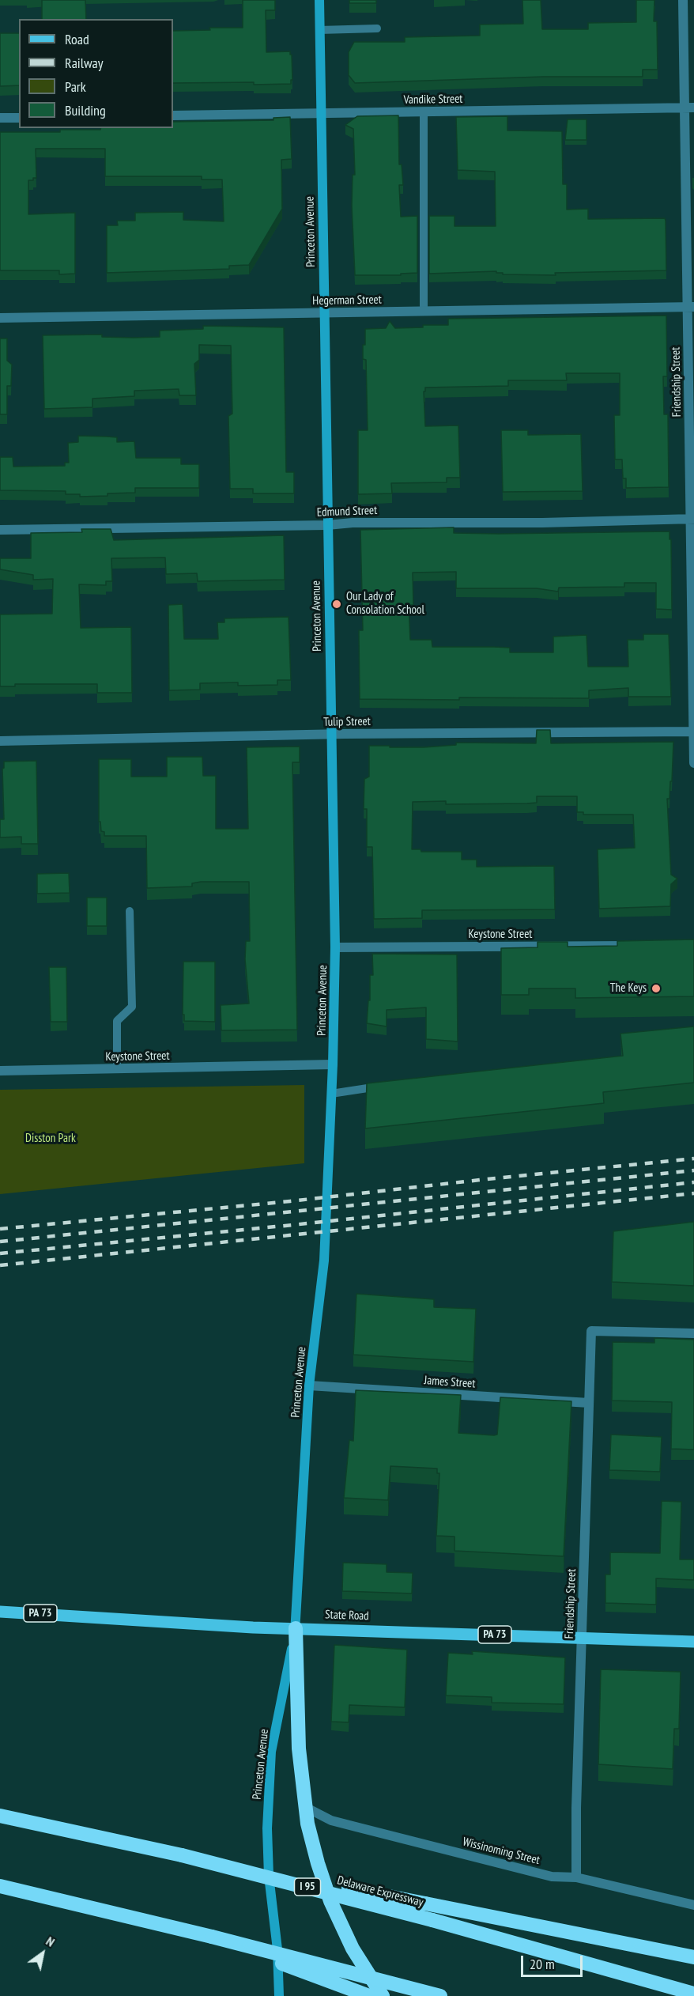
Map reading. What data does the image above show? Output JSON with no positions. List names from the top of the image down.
{
  "streets": {
    "highway": ["I 95", "Delaware Expressway"],
    "main road": ["Princeton Avenue", "PA 73", "State Road"],
    "street": [
      "Vandike Street",
      "Hegerman Street",
      "Friendship Street",
      "Edmund Street",
      "Tulip Street",
      "Keystone Street",
      "James Street",
      "Wissinoming Street"
    ]
  },
  "crossings": [
    ["Vandike Street", "Princeton Avenue"],
    ["Vandike Street", "Friendship Street"],
    ["Princeton Avenue", "Hegerman Street"],
    ["Princeton Avenue", "Edmund Street"],
    ["Princeton Avenue", "Tulip Street"],
    ["Princeton Avenue", "Keystone Street"],
    ["Princeton Avenue", "James Street"],
    ["Princeton Avenue", "State Road"],
    ["Hegerman Street", "Friendship Street"],
    ["Friendship Street", "Edmund Street"],
    ["Friendship Street", "Tulip Street"],
    ["Friendship Street", "James Street"],
    ["Friendship Street", "State Road"],
    ["Friendship Street", "Wissinoming Street"]
  ],
  "parks": ["Disston Park"],
  "places": ["Our Lady of Consolation School", "The Keys"],
  "legend": [
    "Road",
    "Railway",
    "Park",
    "Building"
  ],
  "scale_bar": "20 m",
  "north": "top right"
}
